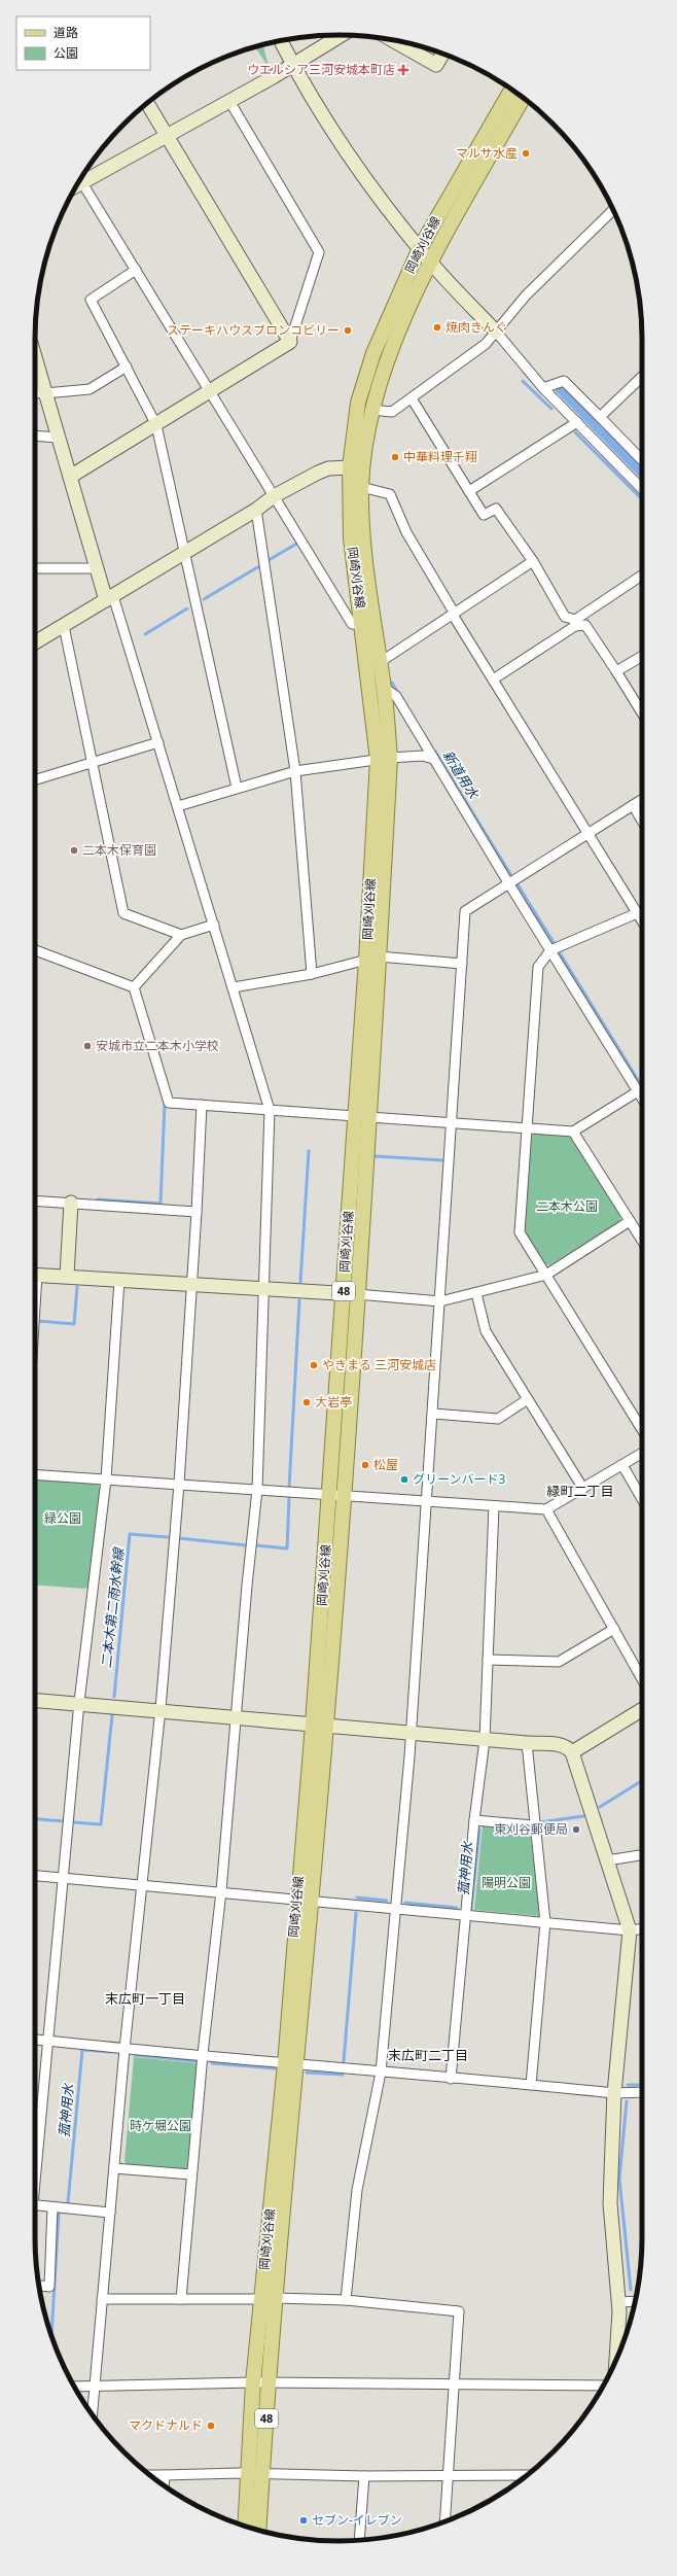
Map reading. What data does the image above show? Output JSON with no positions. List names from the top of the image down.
{
  "streets": {
    "main road": ["岡崎刈谷線", "48"]
  },
  "districts": ["緑町二丁目", "末広町一丁目", "末広町二丁目"],
  "water": ["新道用水", "二本木第二雨水幹線", "菰神用水"],
  "parks": [
    "二本木公園",
    "緑公園",
    "陽明公園",
    "時ケ堀公園"
  ],
  "places": {
    "health": ["ウエルシア三河安城本町店"],
    "other": [
      "マルサ水産",
      "焼肉きんぐ",
      "ステーキハウスブロンコビリー",
      "中華料理千翔",
      "二本木保育園",
      "安城市立二本木小学校",
      "やきまる 三河安城店",
      "大岩亭",
      "松屋",
      "グリーンバード3",
      "東刈谷郵便局",
      "マクドナルド",
      "セブン-イレブン"
    ]
  },
  "legend": ["道路", "公園"]
}
